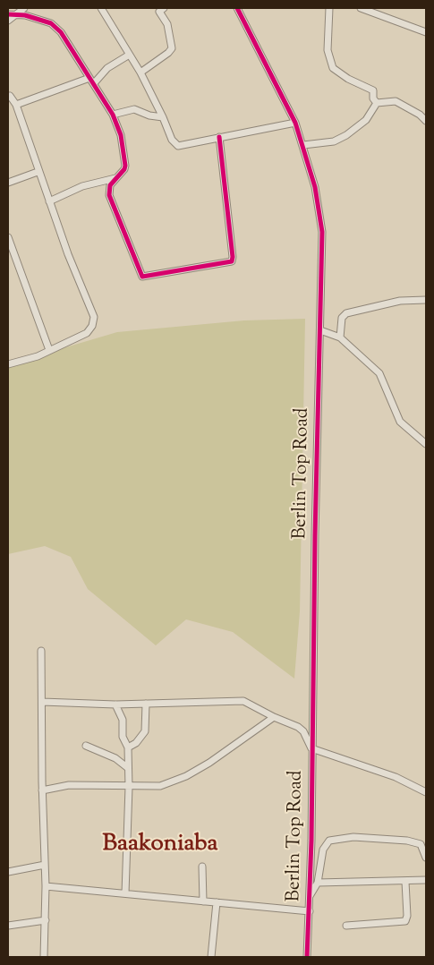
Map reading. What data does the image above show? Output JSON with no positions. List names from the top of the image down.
{
  "streets": {
    "street": ["Berlin Top Road"]
  },
  "districts": ["Baakoniaba"]
}
